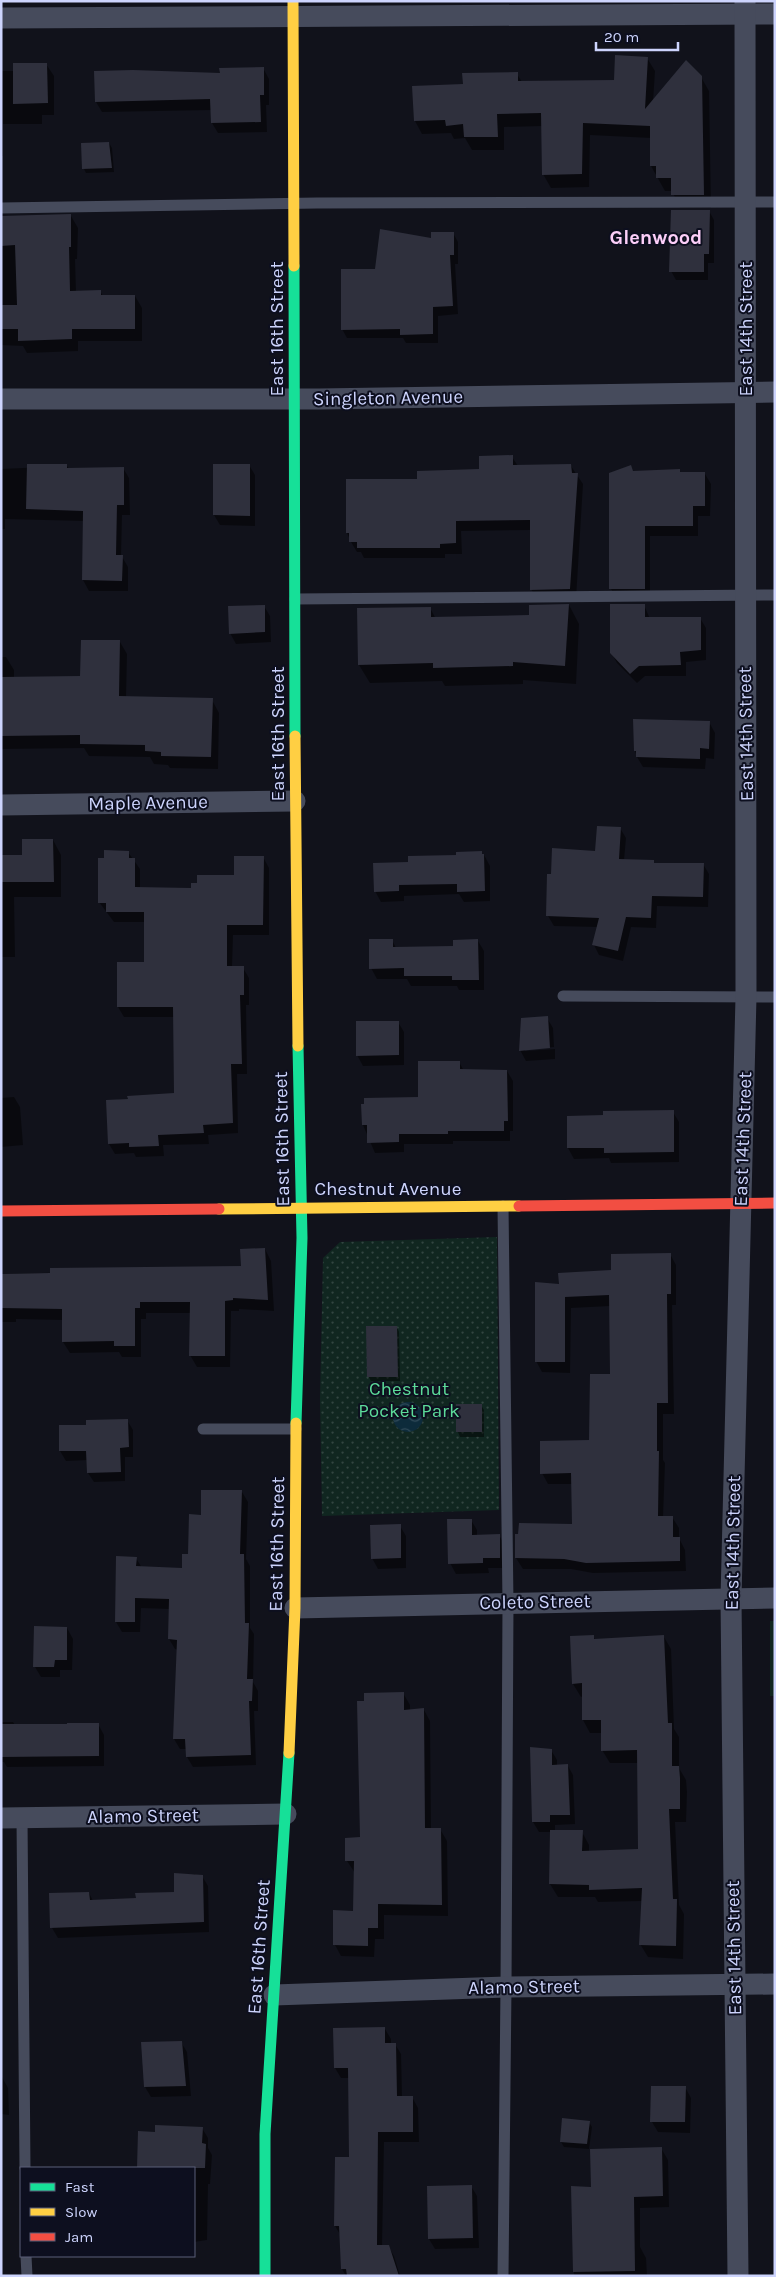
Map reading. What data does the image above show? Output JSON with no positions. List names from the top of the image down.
{
  "streets": {
    "street": [
      "East 16th Street",
      "East 14th Street",
      "Singleton Avenue",
      "Maple Avenue",
      "Chestnut Avenue",
      "Coleto Street",
      "Alamo Street"
    ]
  },
  "crossings": [
    ["East 16th Street", "Singleton Avenue"],
    ["East 16th Street", "Maple Avenue"],
    ["East 16th Street", "Chestnut Avenue"],
    ["East 16th Street", "Coleto Street"],
    ["East 16th Street", "Alamo Street"],
    ["East 14th Street", "Singleton Avenue"],
    ["East 14th Street", "Chestnut Avenue"],
    ["East 14th Street", "Coleto Street"],
    ["East 14th Street", "Alamo Street"]
  ],
  "districts": ["Glenwood"],
  "parks": ["Chestnut Pocket Park"],
  "legend": ["Fast", "Slow", "Jam"],
  "scale_bar": "20 m"
}
